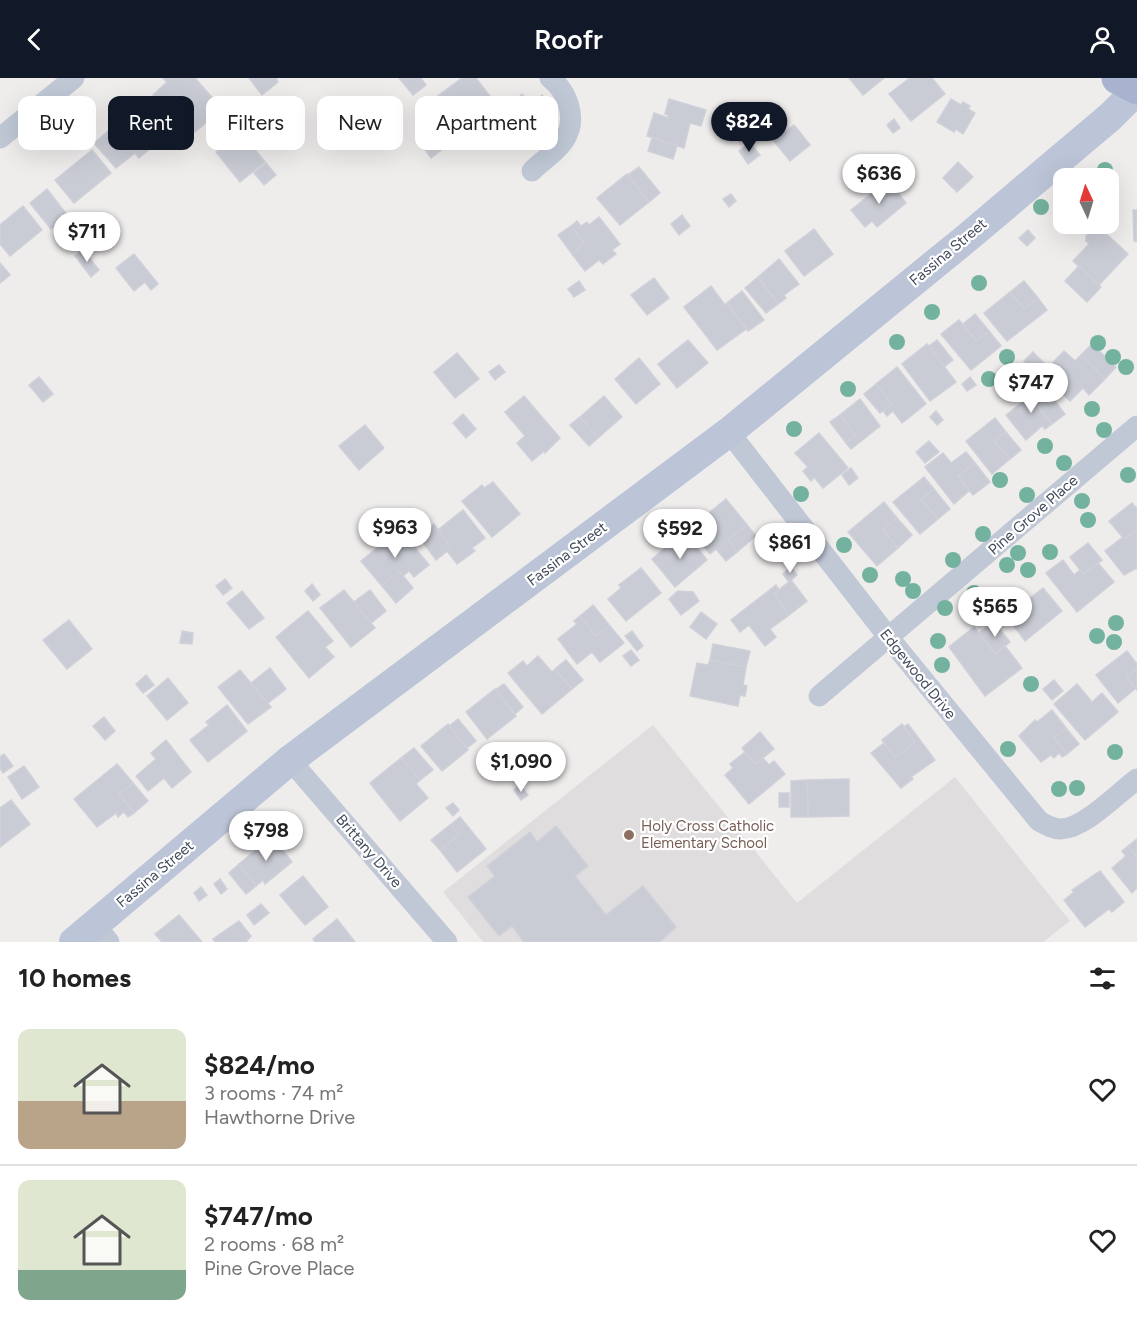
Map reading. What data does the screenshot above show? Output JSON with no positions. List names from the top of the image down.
{
  "streets": {
    "street": [
      "Fassina Street",
      "Pine Grove Place",
      "Edgewood Drive",
      "Brittany Drive"
    ]
  },
  "crossings": [
    ["Fassina Street", "Edgewood Drive"],
    ["Fassina Street", "Brittany Drive"],
    ["Pine Grove Place", "Edgewood Drive"]
  ],
  "places": ["Holy Cross Catholic Elementary School"],
  "north": "top",
  "page": {
    "header": "Roofr",
    "chip": [
      "Buy",
      "Rent",
      "Filters",
      "New",
      "Apartment"
    ],
    "price": [
      "$824",
      "$636",
      "$711",
      "$747",
      "$963",
      "$592",
      "$861",
      "$565",
      "$1,090",
      "$798"
    ],
    "heading": "10 homes",
    "list": [
      {
        "name": "$824/mo",
        "note": "3 rooms · 74 m² · Hawthorne Drive"
      },
      {
        "name": "$747/mo",
        "note": "2 rooms · 68 m² · Pine Grove Place"
      }
    ]
  }
}
